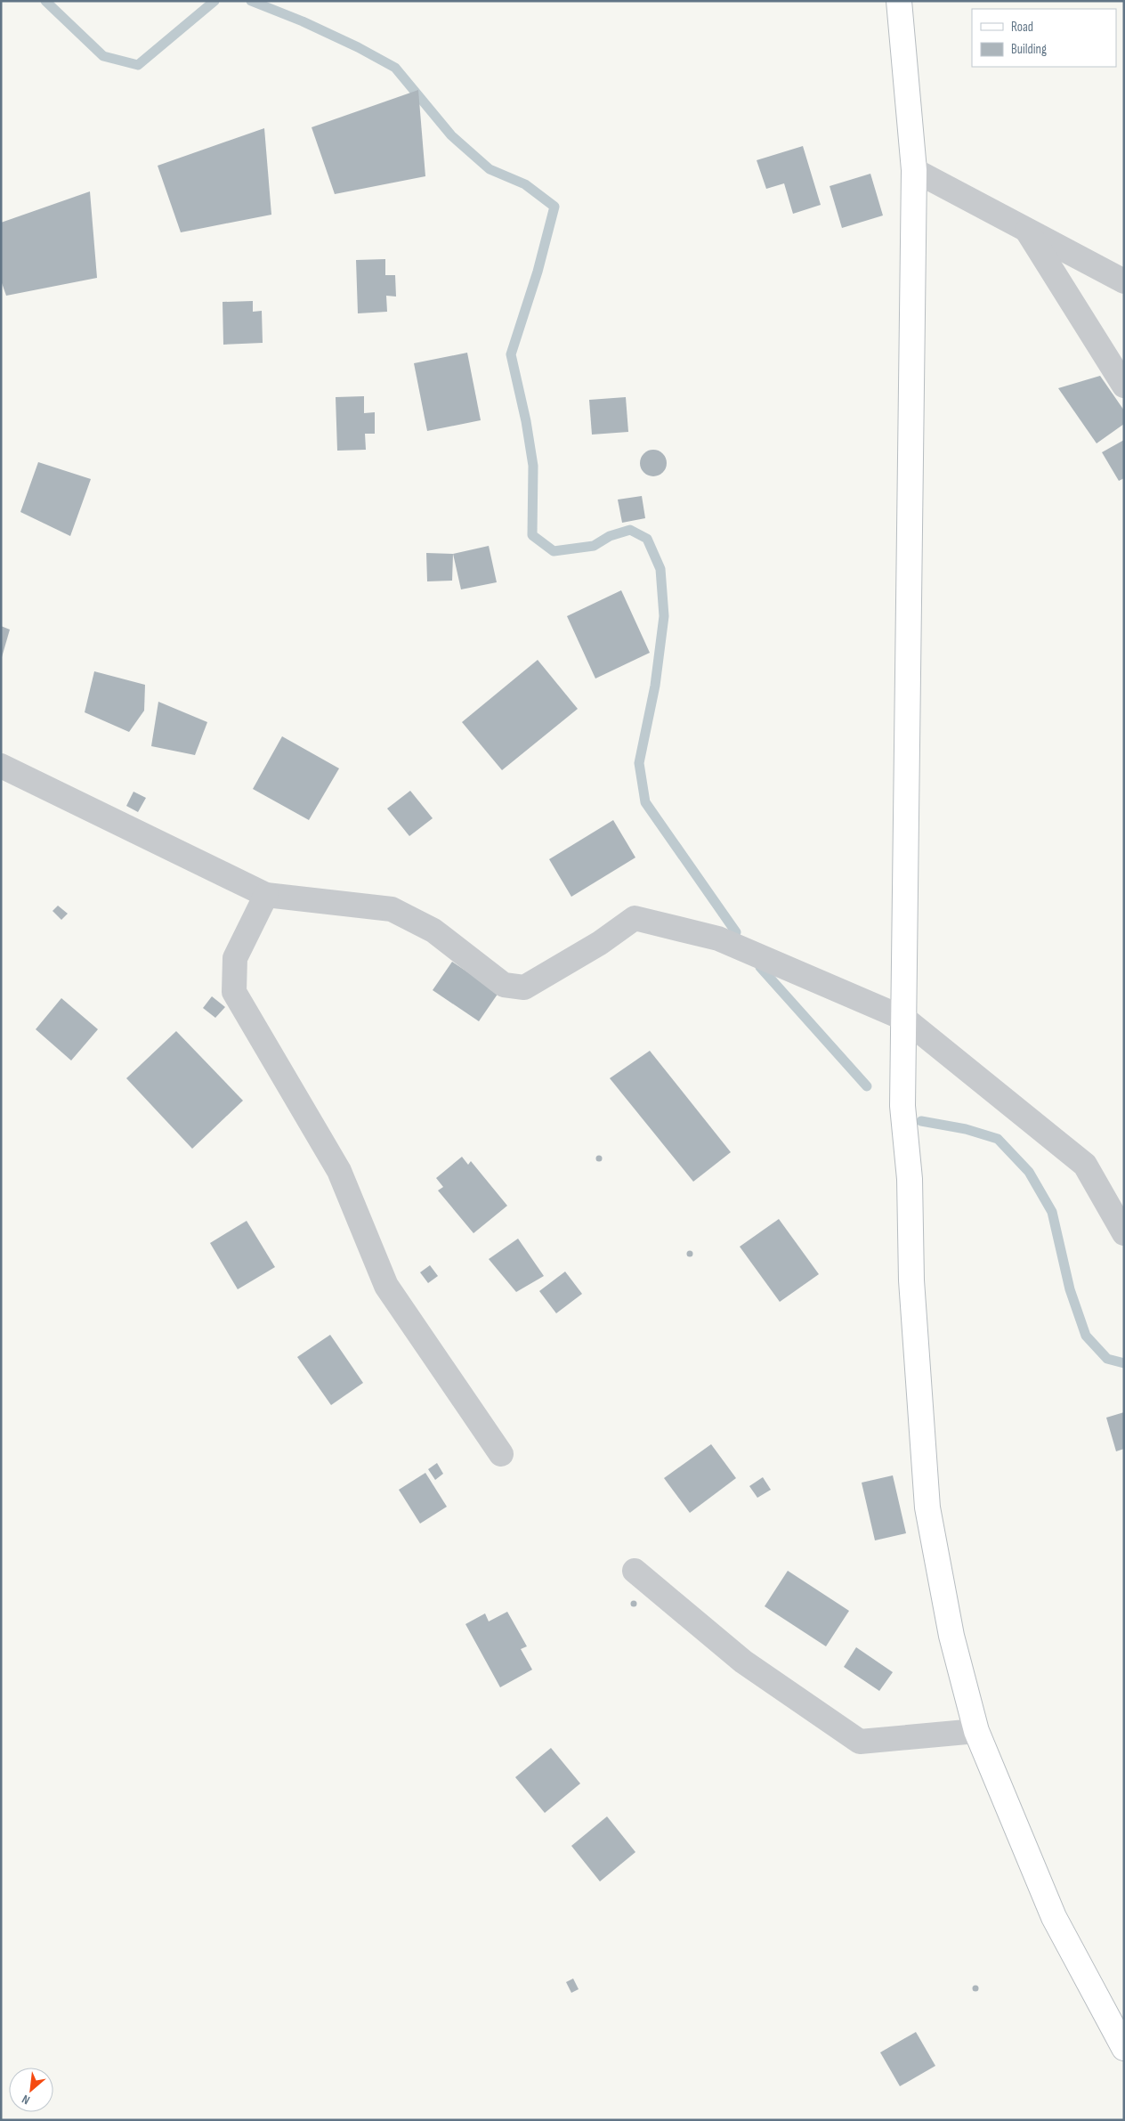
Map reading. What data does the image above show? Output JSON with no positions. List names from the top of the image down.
{
  "legend": ["Road", "Building"],
  "north": "bottom left"
}
